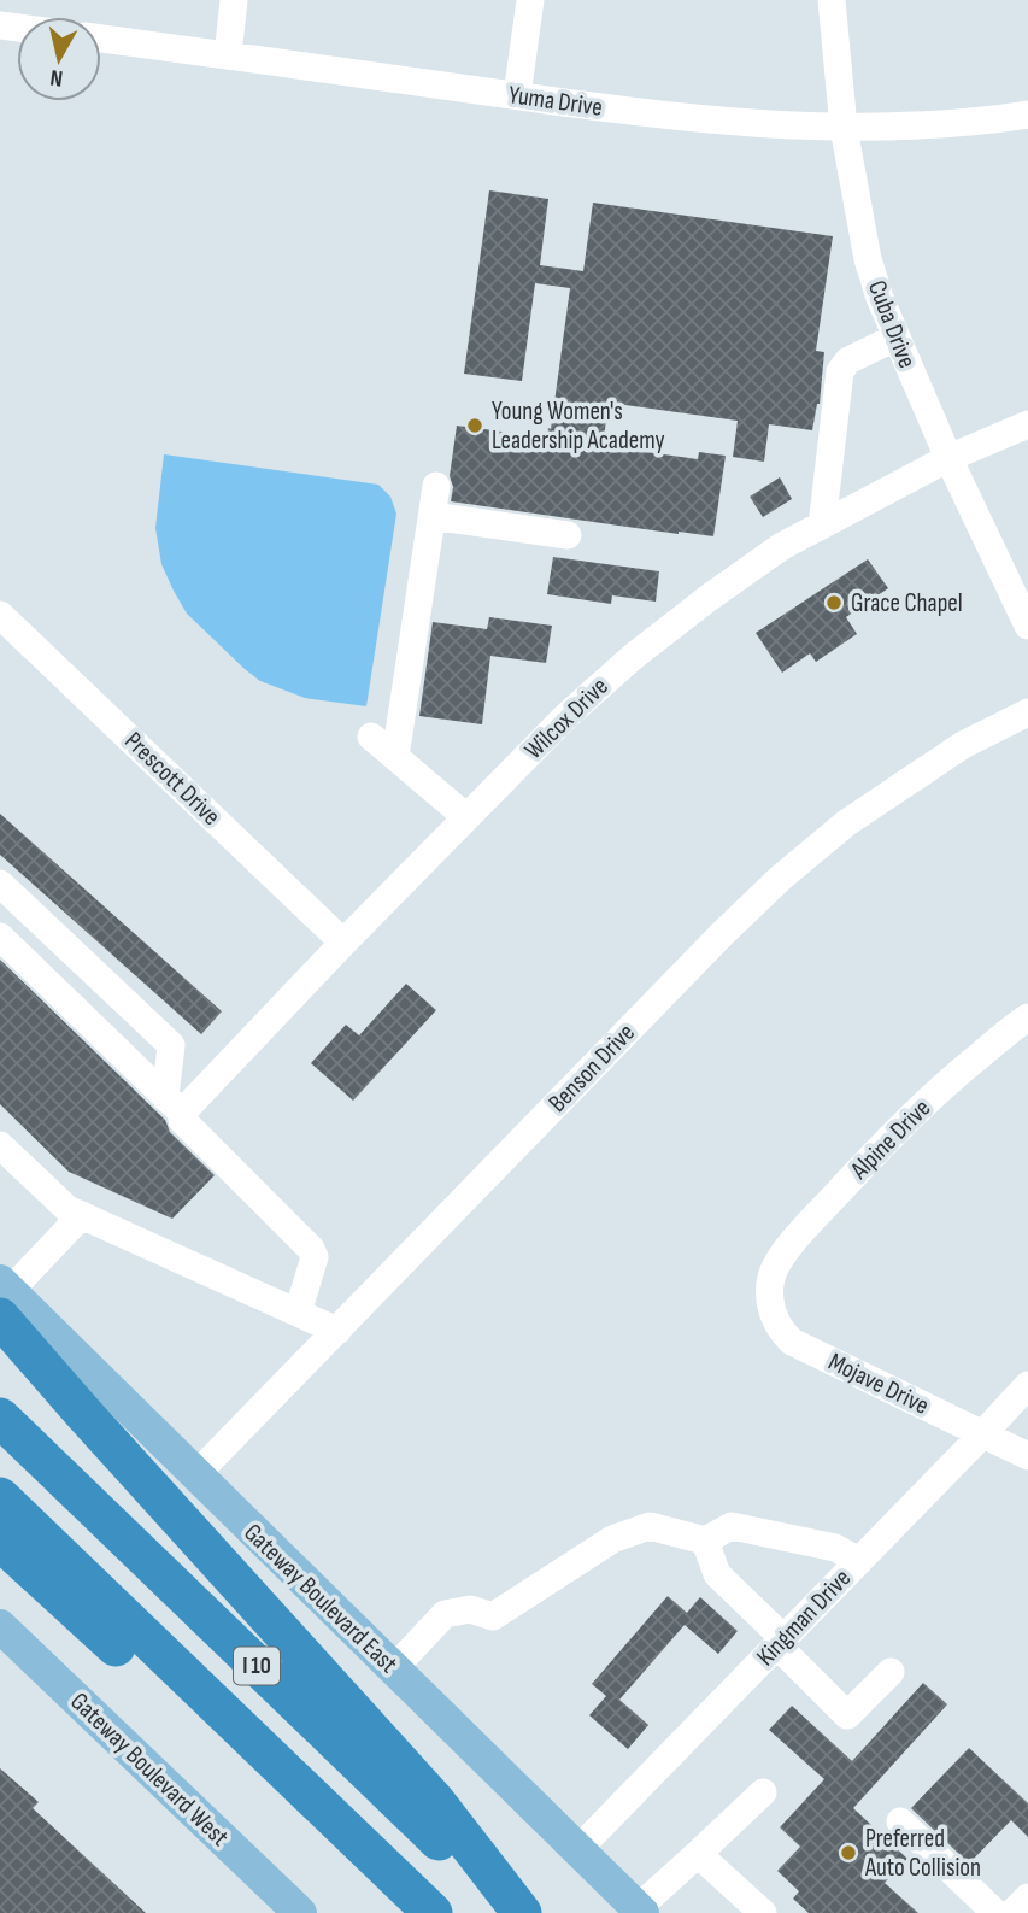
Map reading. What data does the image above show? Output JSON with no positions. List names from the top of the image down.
{
  "streets": {
    "highway": ["I 10"],
    "main road": ["Gateway Boulevard East", "Gateway Boulevard West"],
    "street": [
      "Yuma Drive",
      "Cuba Drive",
      "Wilcox Drive",
      "Prescott Drive",
      "Benson Drive",
      "Alpine Drive",
      "Mojave Drive",
      "Kingman Drive"
    ]
  },
  "crossings": [
    ["Yuma Drive", "Cuba Drive"],
    ["Cuba Drive", "Wilcox Drive"],
    ["Wilcox Drive", "Prescott Drive"],
    ["Benson Drive", "Gateway Boulevard East"],
    ["Alpine Drive", "Mojave Drive"],
    ["Mojave Drive", "Kingman Drive"],
    ["Gateway Boulevard East", "Kingman Drive"]
  ],
  "places": ["Young Women's Leadership Academy", "Grace Chapel", "Preferred Auto Collision"],
  "north": "bottom"
}
